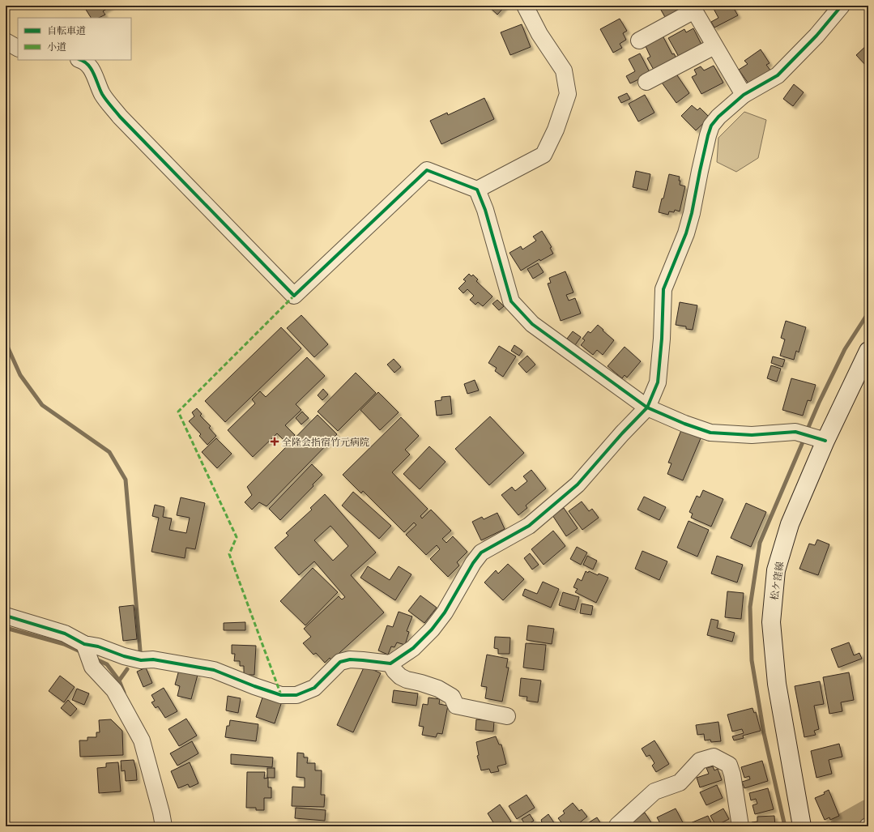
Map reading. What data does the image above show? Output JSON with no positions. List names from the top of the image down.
{
  "streets": {
    "street": ["松ケ窪線"]
  },
  "places": {
    "health": ["全隆会指宿竹元病院"]
  },
  "legend": ["自転車道", "小道"]
}
